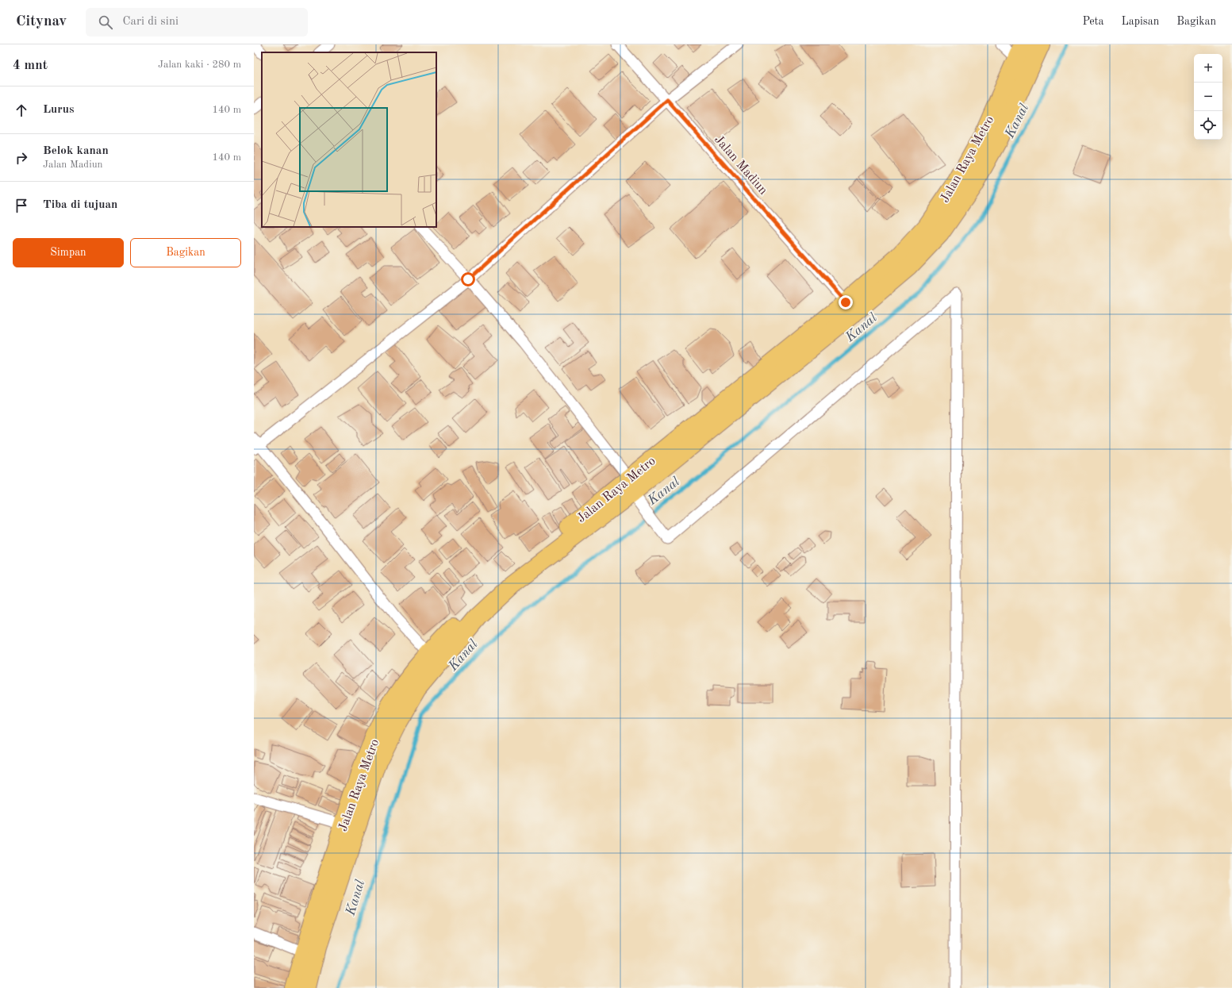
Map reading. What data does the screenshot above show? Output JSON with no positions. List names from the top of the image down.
{
  "streets": {
    "highway": ["Jalan Raya Metro"],
    "street": ["Jalan Madiun"]
  },
  "crossings": [
    ["Jalan Raya Metro", "Jalan Madiun"]
  ],
  "water": ["Kanal"],
  "page": {
    "header": "Citynav",
    "search": "Cari di sini",
    "nav": ["Peta", "Lapisan", "Bagikan"],
    "heading": ["4 mnt", "Jalan kaki · 280 m"],
    "map_buttons": ["+", "−"],
    "list": [
      ["Lurus", "140 m"],
      ["Belok kanan", "Jalan Madiun", "140 m"],
      "Tiba di tujuan"
    ],
    "buttons": ["Simpan", "Bagikan"]
  }
}
